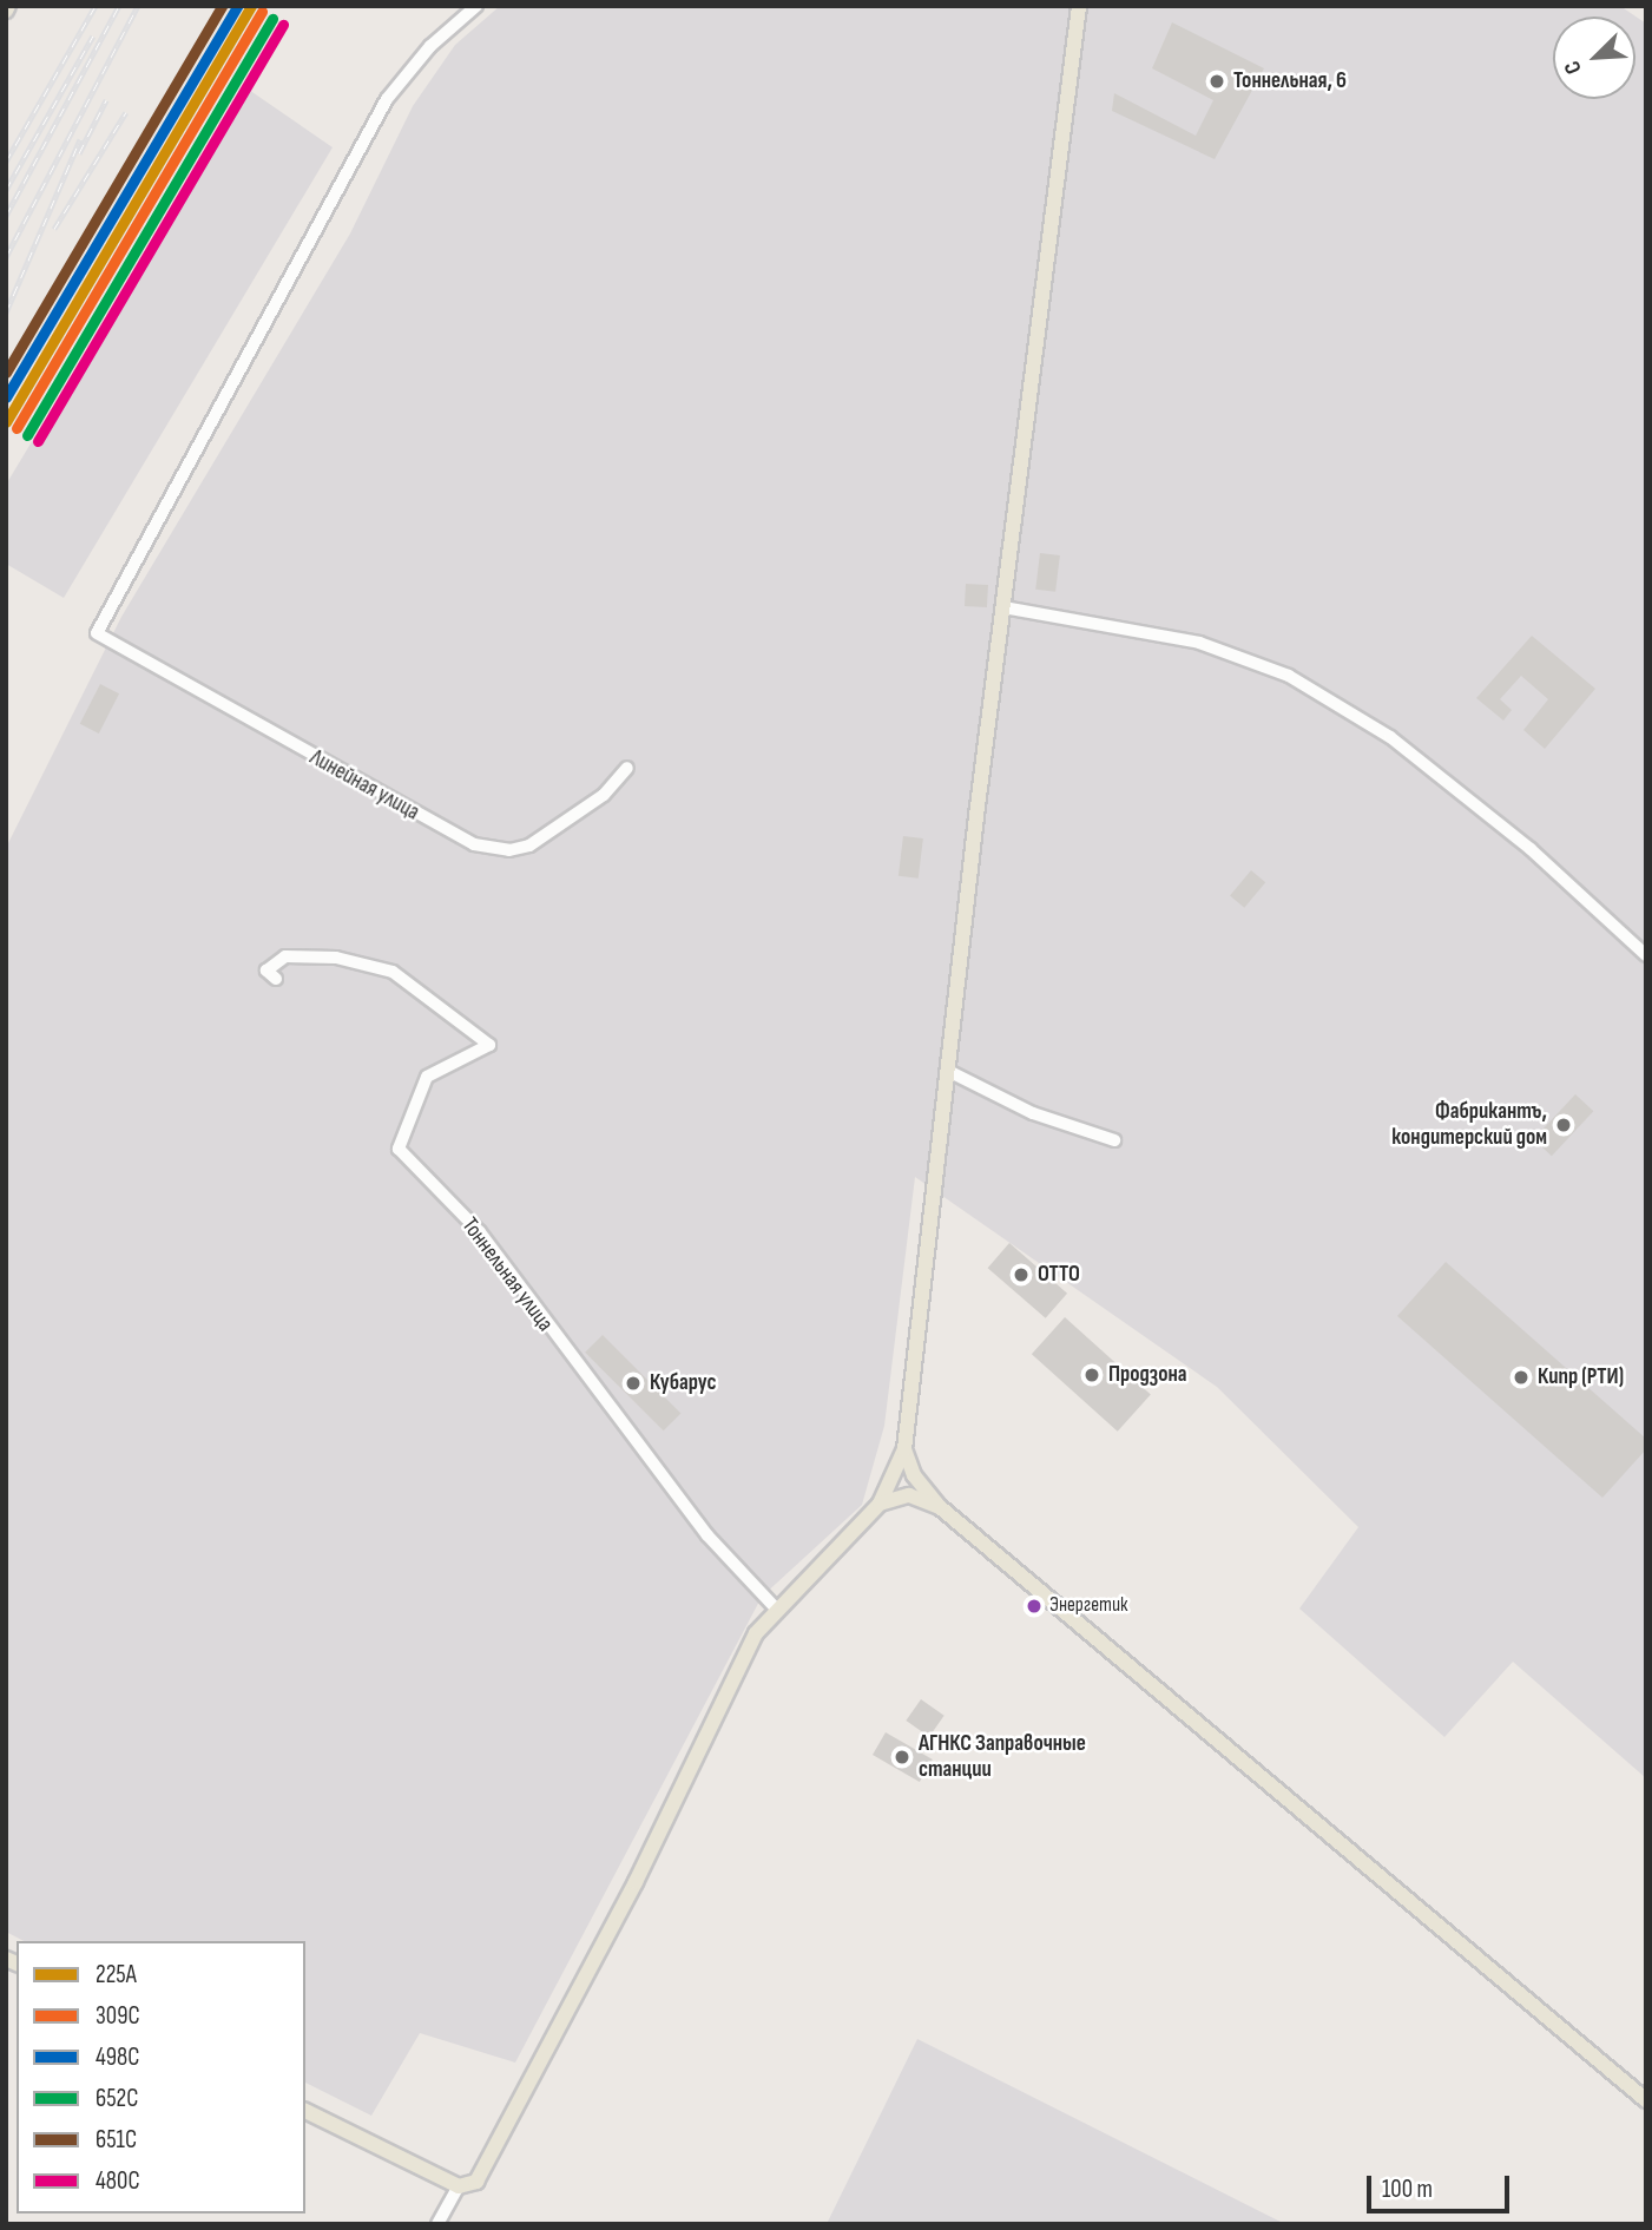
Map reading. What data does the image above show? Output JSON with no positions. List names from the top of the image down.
{
  "streets": {
    "street": ["Линейная улица", "Тоннельная улица"]
  },
  "places": [
    "Тоннельная, 6",
    "Фабрикантъ, кондитерский дом",
    "ОТТО",
    "Продзона",
    "Кипр (РТИ)",
    "Кубарус",
    "Энергетик",
    "АГНКС Заправочные станции"
  ],
  "lines": [
    "transit line 225А",
    "transit line 498С",
    "transit line 651С",
    "transit line 309С",
    "transit line 652С",
    "transit line 480С"
  ],
  "legend": [
    "225А",
    "309С",
    "498С",
    "652С",
    "651С",
    "480С"
  ],
  "scale_bar": "100 m",
  "north": "bottom left"
}
